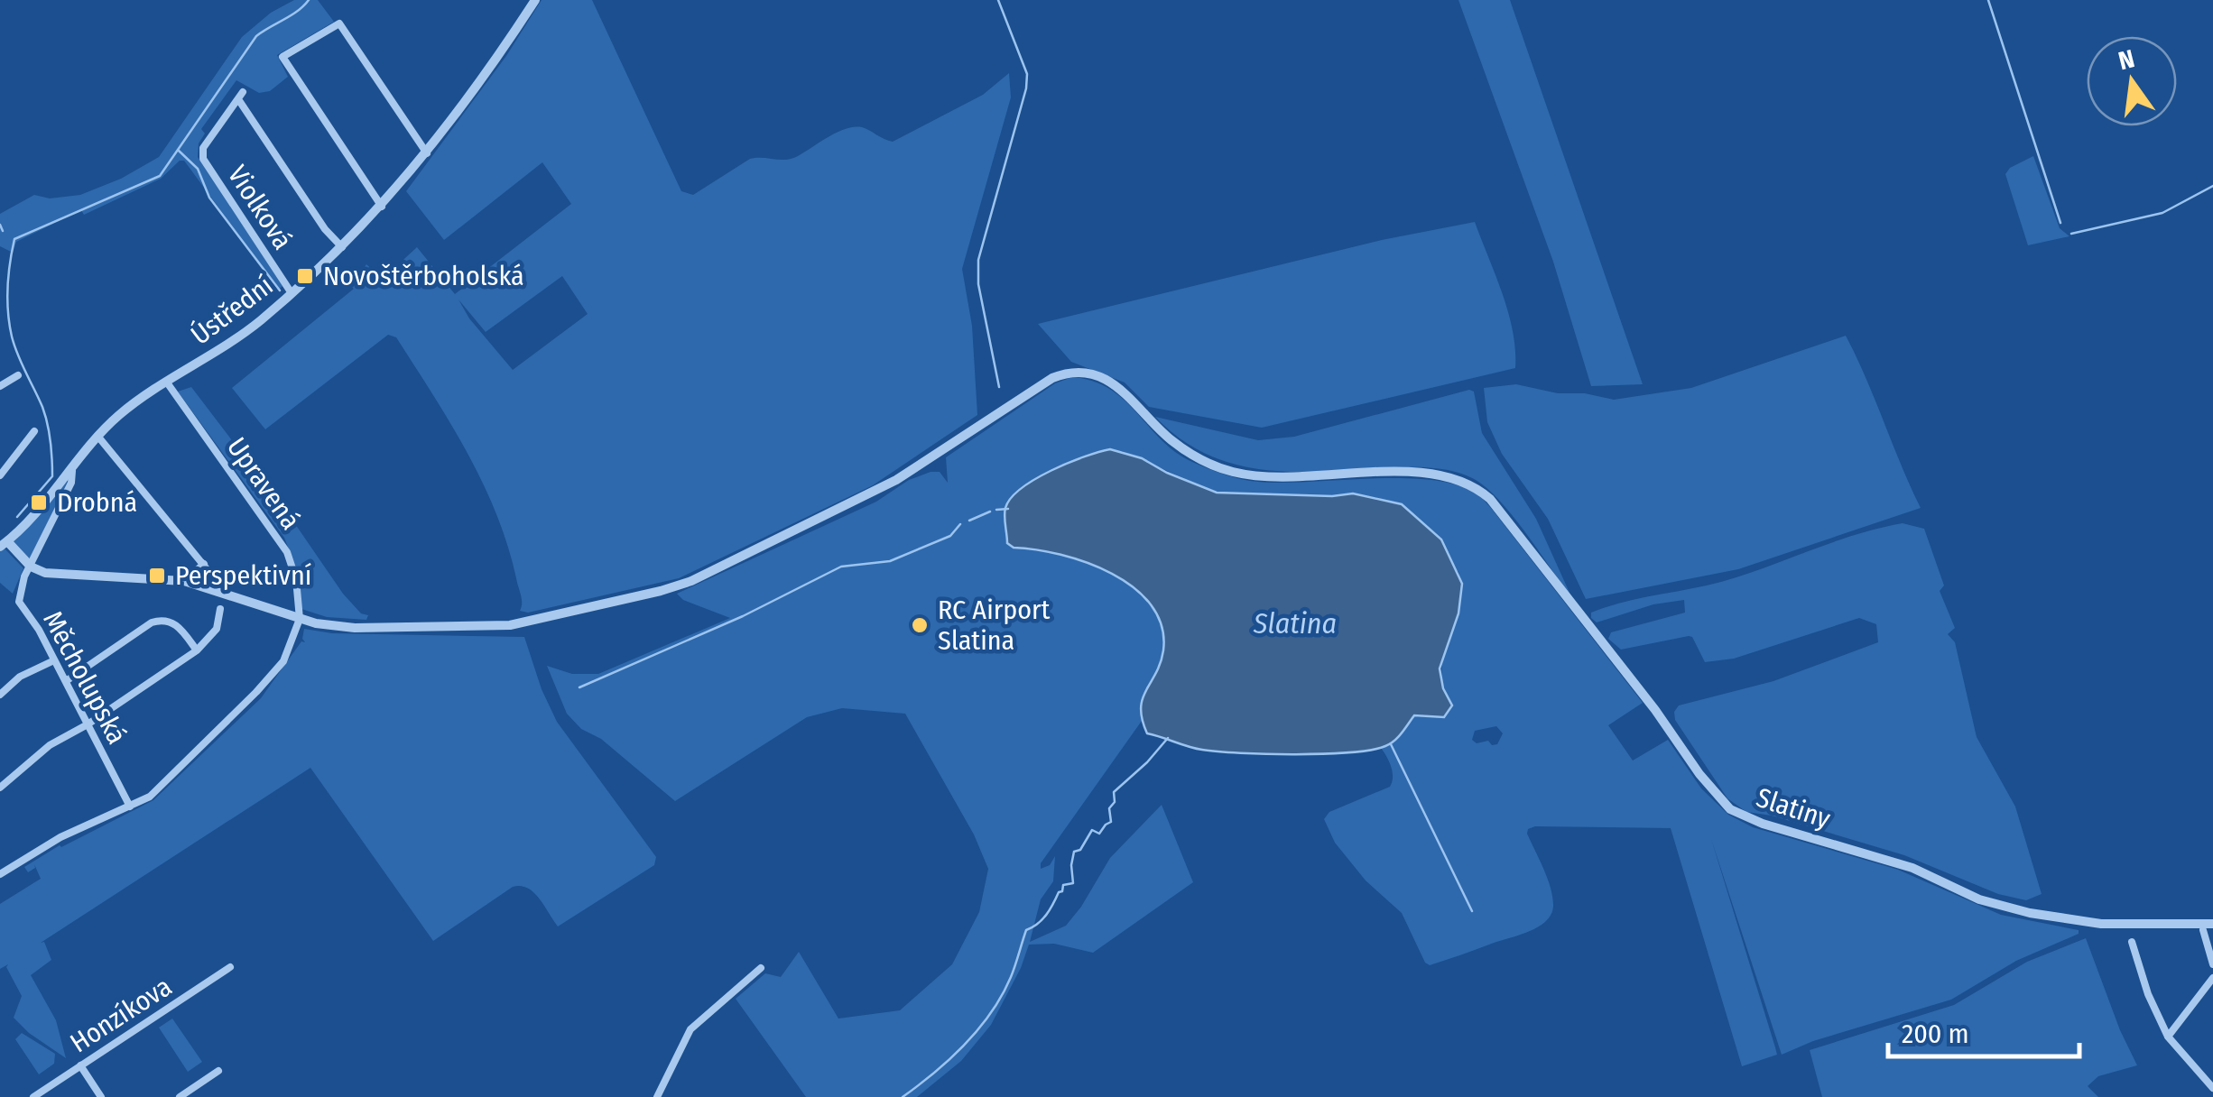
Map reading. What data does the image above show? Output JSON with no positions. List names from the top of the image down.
{
  "streets": {
    "street": [
      "Violková",
      "Ústřední",
      "Upravená",
      "Měcholupská",
      "Slatiny",
      "Honzíkova"
    ]
  },
  "crossings": [
    ["Violková", "Ústřední"],
    ["Ústřední", "Upravená"],
    ["Ústřední", "Měcholupská"],
    ["Upravená", "Slatiny"],
    ["Měcholupská", "Slatiny"]
  ],
  "water": ["Slatina"],
  "places": {
    "transit": ["Novoštěrboholská", "Drobná", "Perspektivní"],
    "other": ["RC Airport Slatina"]
  },
  "scale_bar": "200 m",
  "north": "top"
}
